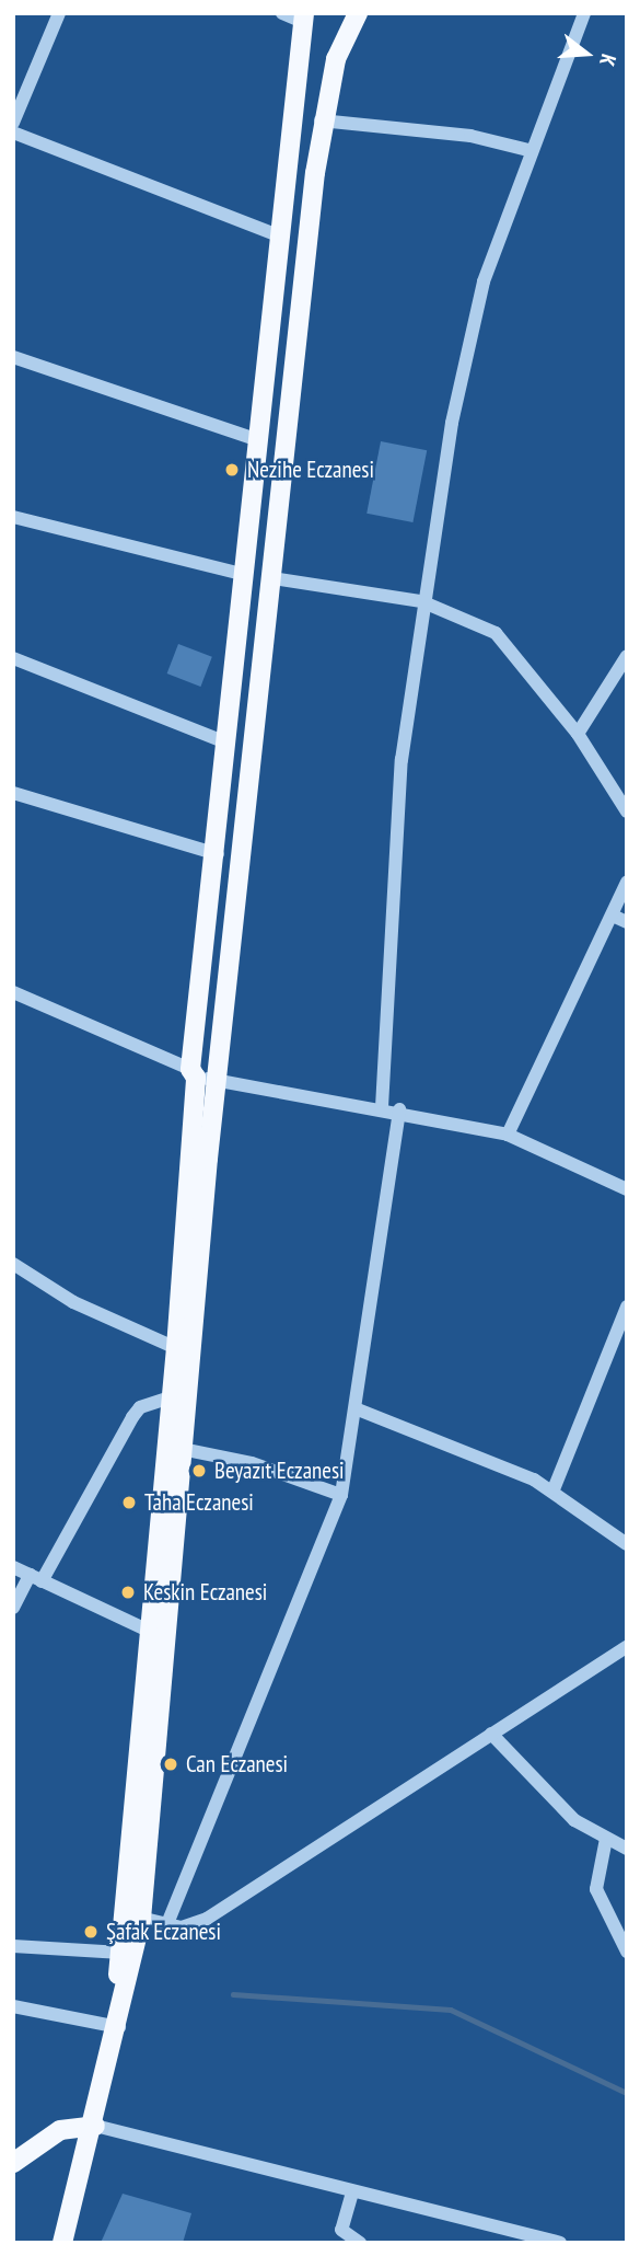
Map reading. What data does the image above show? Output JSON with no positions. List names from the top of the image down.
{
  "places": [
    "Nezihe Eczanesi",
    "Beyazıt Eczanesi",
    "Taha Eczanesi",
    "Keskin Eczanesi",
    "Can Eczanesi",
    "Şafak Eczanesi"
  ],
  "north": "right"
}
